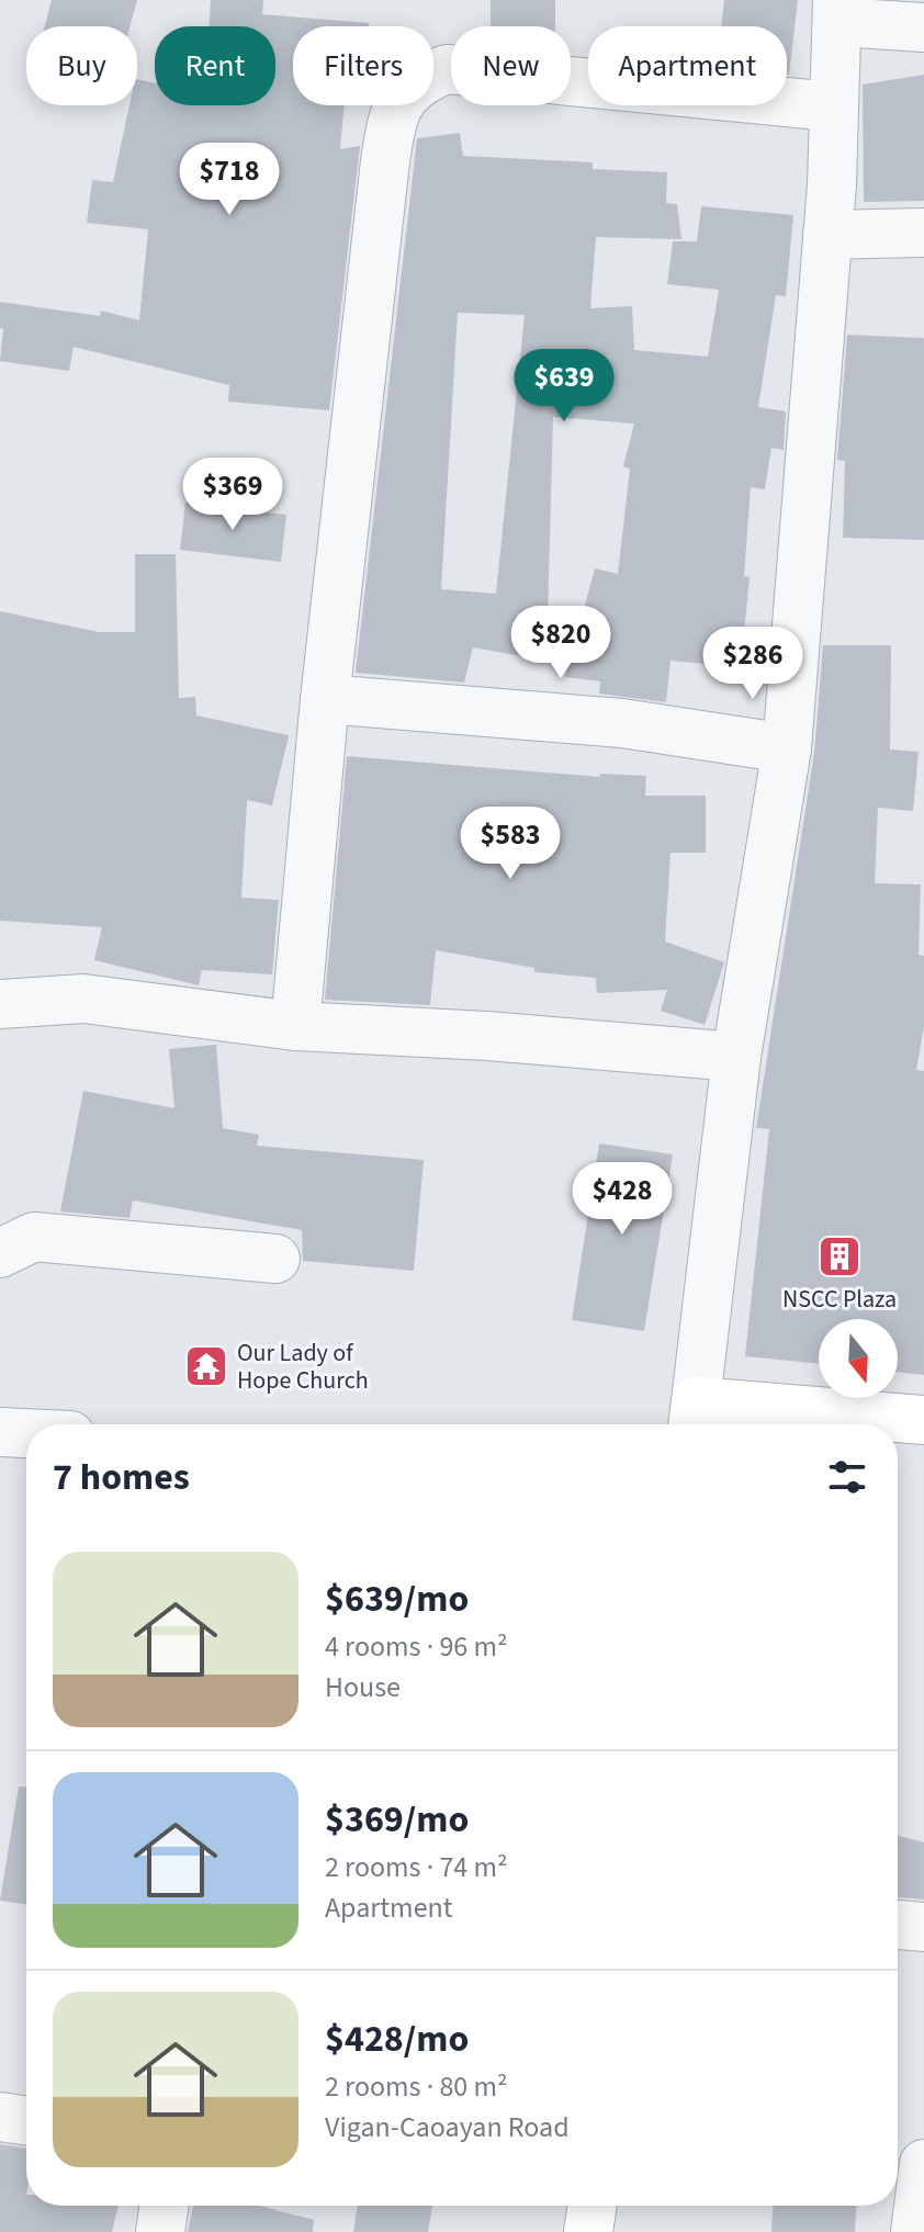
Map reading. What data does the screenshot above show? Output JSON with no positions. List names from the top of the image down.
{
  "places": {
    "building": ["NSCC Plaza"],
    "temple": ["Our Lady of Hope Church"]
  },
  "north": "bottom",
  "page": {
    "chip": [
      "Buy",
      "Rent",
      "Filters",
      "New",
      "Apartment"
    ],
    "price": [
      "$718",
      "$639",
      "$369",
      "$820",
      "$286",
      "$583",
      "$428"
    ],
    "heading": "7 homes",
    "list": [
      {
        "name": "$639/mo",
        "note": "4 rooms · 96 m² · House"
      },
      {
        "name": "$369/mo",
        "note": "2 rooms · 74 m² · Apartment"
      },
      {
        "name": "$428/mo",
        "note": "2 rooms · 80 m² · Vigan-Caoayan Road"
      }
    ]
  }
}
